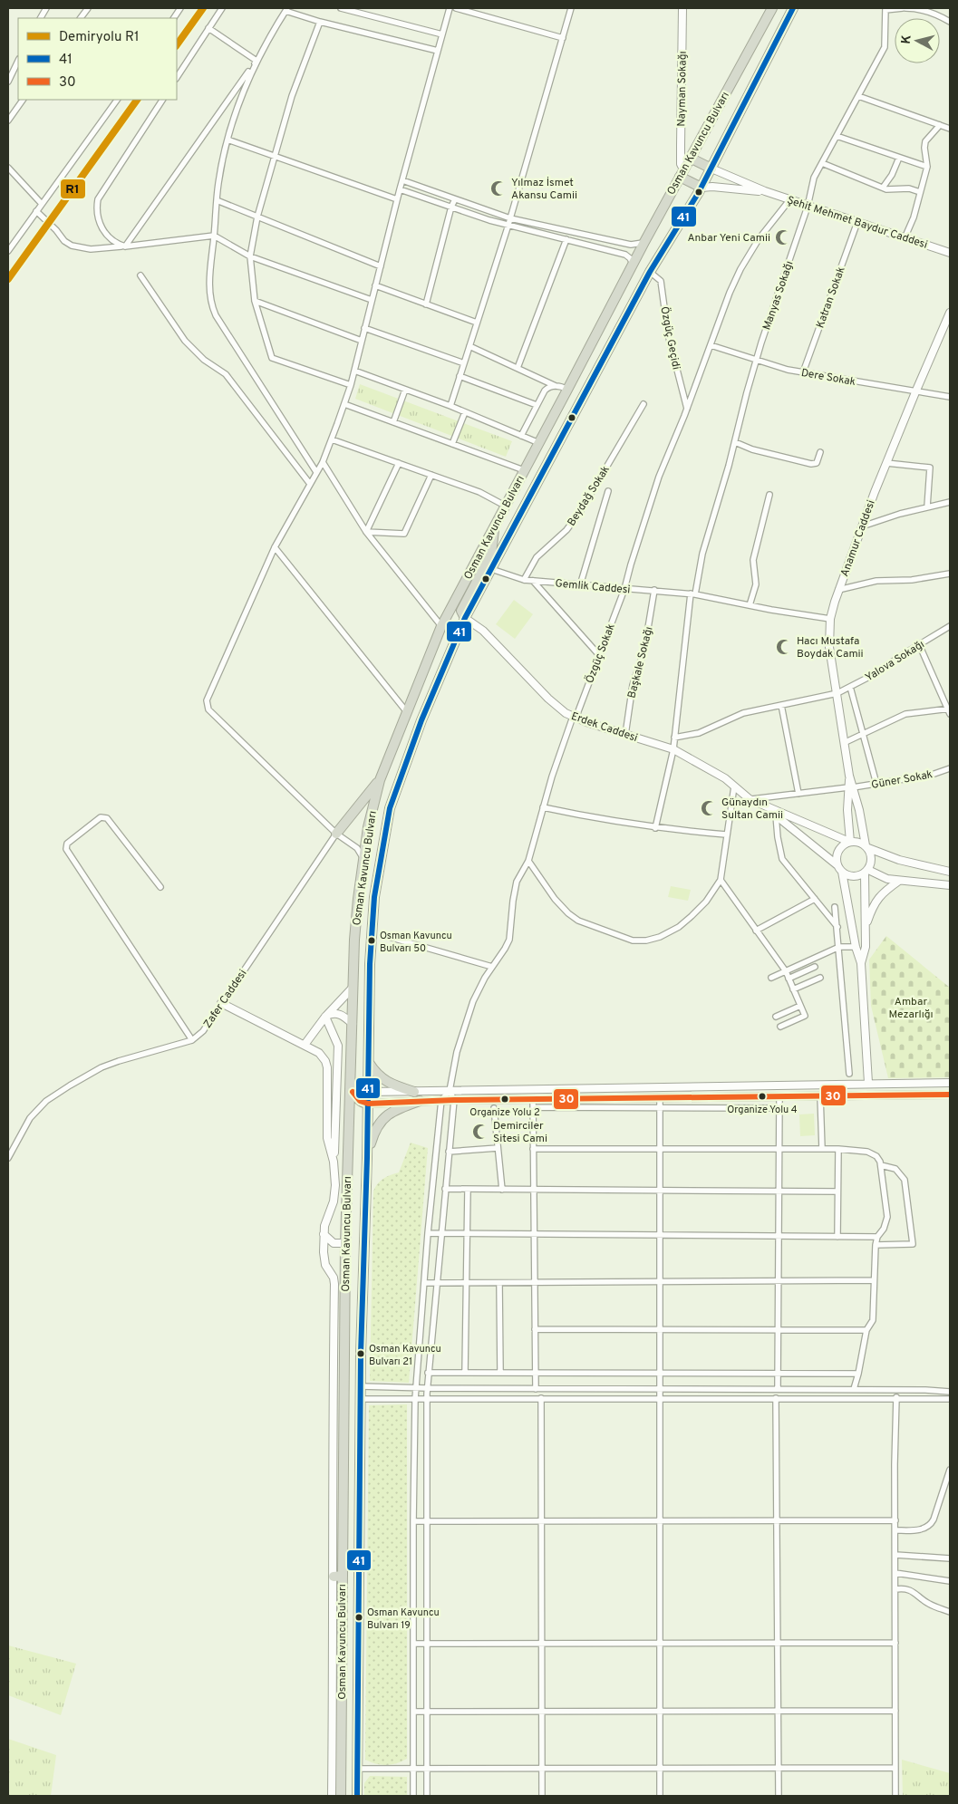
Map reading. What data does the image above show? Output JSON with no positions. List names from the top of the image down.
{
  "streets": {
    "highway": ["Osman Kavuncu Bulvarı"],
    "street": [
      "Nayman Sokağı",
      "Şehit Mehmet Baydur Caddesi",
      "Manyas Sokağı",
      "Katran Sokak",
      "Özgüç Geçidi",
      "Dere Sokak",
      "Beydağ Sokak",
      "Anamur Caddesi",
      "Gemlik Caddesi",
      "Özgüç Sokak",
      "Yalova Sokağı",
      "Başkale Sokağı",
      "Erdek Caddesi",
      "Güner Sokak",
      "Zafer Caddesi"
    ]
  },
  "crossings": [
    ["Nayman Sokağı", "Osman Kavuncu Bulvarı"],
    ["Osman Kavuncu Bulvarı", "Şehit Mehmet Baydur Caddesi"],
    ["Osman Kavuncu Bulvarı", "Özgüç Geçidi"],
    ["Osman Kavuncu Bulvarı", "Gemlik Caddesi"],
    ["Osman Kavuncu Bulvarı", "Erdek Caddesi"],
    ["Şehit Mehmet Baydur Caddesi", "Manyas Sokağı"],
    ["Şehit Mehmet Baydur Caddesi", "Katran Sokak"],
    ["Şehit Mehmet Baydur Caddesi", "Özgüç Sokak"],
    ["Manyas Sokağı", "Dere Sokak"],
    ["Manyas Sokağı", "Gemlik Caddesi"],
    ["Manyas Sokağı", "Yalova Sokağı"],
    ["Manyas Sokağı", "Erdek Caddesi"],
    ["Katran Sokak", "Dere Sokak"],
    ["Özgüç Geçidi", "Özgüç Sokak"],
    ["Dere Sokak", "Anamur Caddesi"],
    ["Dere Sokak", "Özgüç Sokak"],
    ["Beydağ Sokak", "Gemlik Caddesi"],
    ["Anamur Caddesi", "Gemlik Caddesi"],
    ["Anamur Caddesi", "Yalova Sokağı"],
    ["Anamur Caddesi", "Güner Sokak"],
    ["Gemlik Caddesi", "Özgüç Sokak"],
    ["Gemlik Caddesi", "Başkale Sokağı"],
    ["Özgüç Sokak", "Erdek Caddesi"],
    ["Başkale Sokağı", "Erdek Caddesi"],
    ["Erdek Caddesi", "Güner Sokak"]
  ],
  "parks": ["Ambar Mezarlığı"],
  "places": {
    "mosque": [
      "Yılmaz İsmet Akansu Camii",
      "Anbar Yeni Camii",
      "Hacı Mustafa Boydak Camii",
      "Günaydın Sultan Camii",
      "Demirciler Sitesi Cami"
    ],
    "other": [
      "Osman Kavuncu Bulvarı 50",
      "Organize Yolu 4",
      "Organize Yolu 2",
      "Osman Kavuncu Bulvarı 21",
      "Osman Kavuncu Bulvarı 19"
    ]
  },
  "lines": ["rail line R1", "transit line 41", "transit line 30"],
  "legend": ["Demiryolu R1", "41", "30"],
  "north": "left"
}
